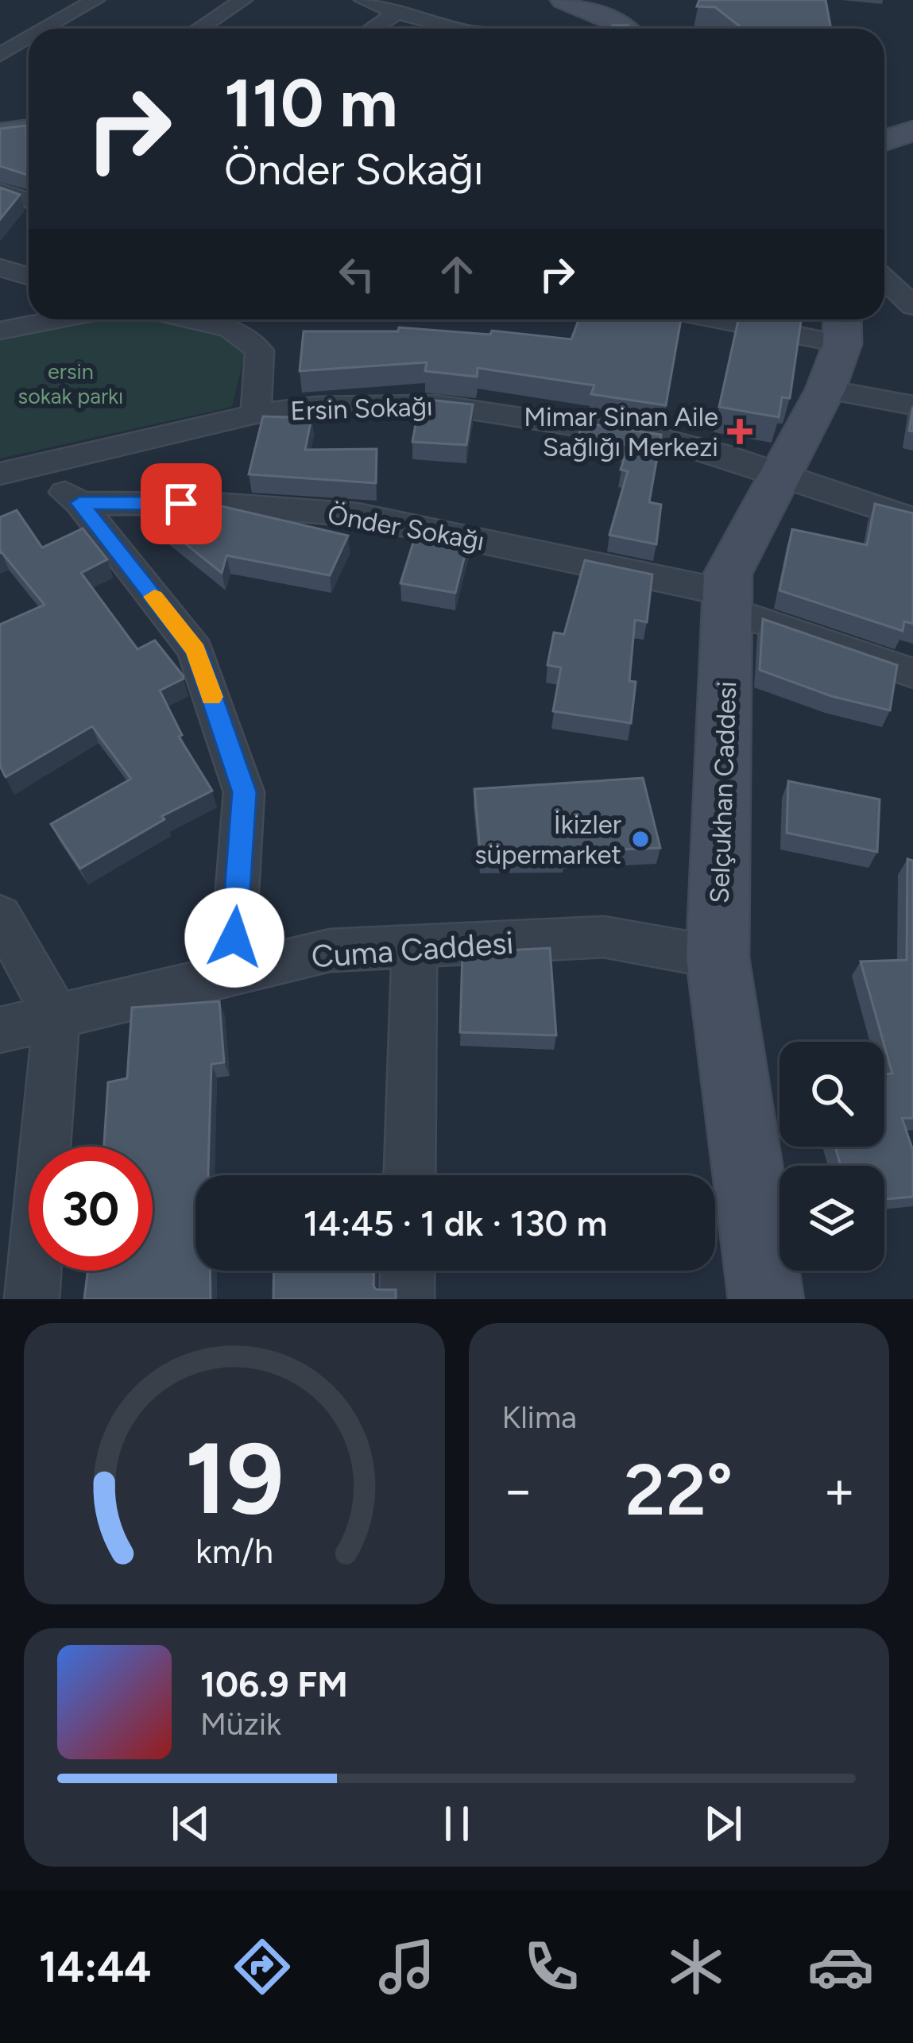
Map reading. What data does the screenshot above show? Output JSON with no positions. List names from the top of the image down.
{
  "streets": {
    "street": [
      "Ersin Sokağı",
      "Önder Sokağı",
      "Selçukhan Caddesi",
      "Cuma Caddesi"
    ]
  },
  "crossings": [
    ["Ersin Sokağı", "Selçukhan Caddesi"],
    ["Önder Sokağı", "Selçukhan Caddesi"],
    ["Selçukhan Caddesi", "Cuma Caddesi"]
  ],
  "parks": ["ersin sokak parkı"],
  "places": {
    "health": ["Mimar Sinan Aile Sağlığı Merkezi"],
    "other": ["İkizler süpermarket"]
  },
  "page": {
    "turn": ["110 m", "Önder Sokağı"],
    "limit": "30",
    "trip": "14:45 · 1 dk · 130 m",
    "tile": "Klima",
    "heat": ["−", "22°", "+"],
    "song": ["106.9 FM", "Müzik"],
    "tabs": "14:44",
    "gauge": ["19", "km/h"]
  }
}
